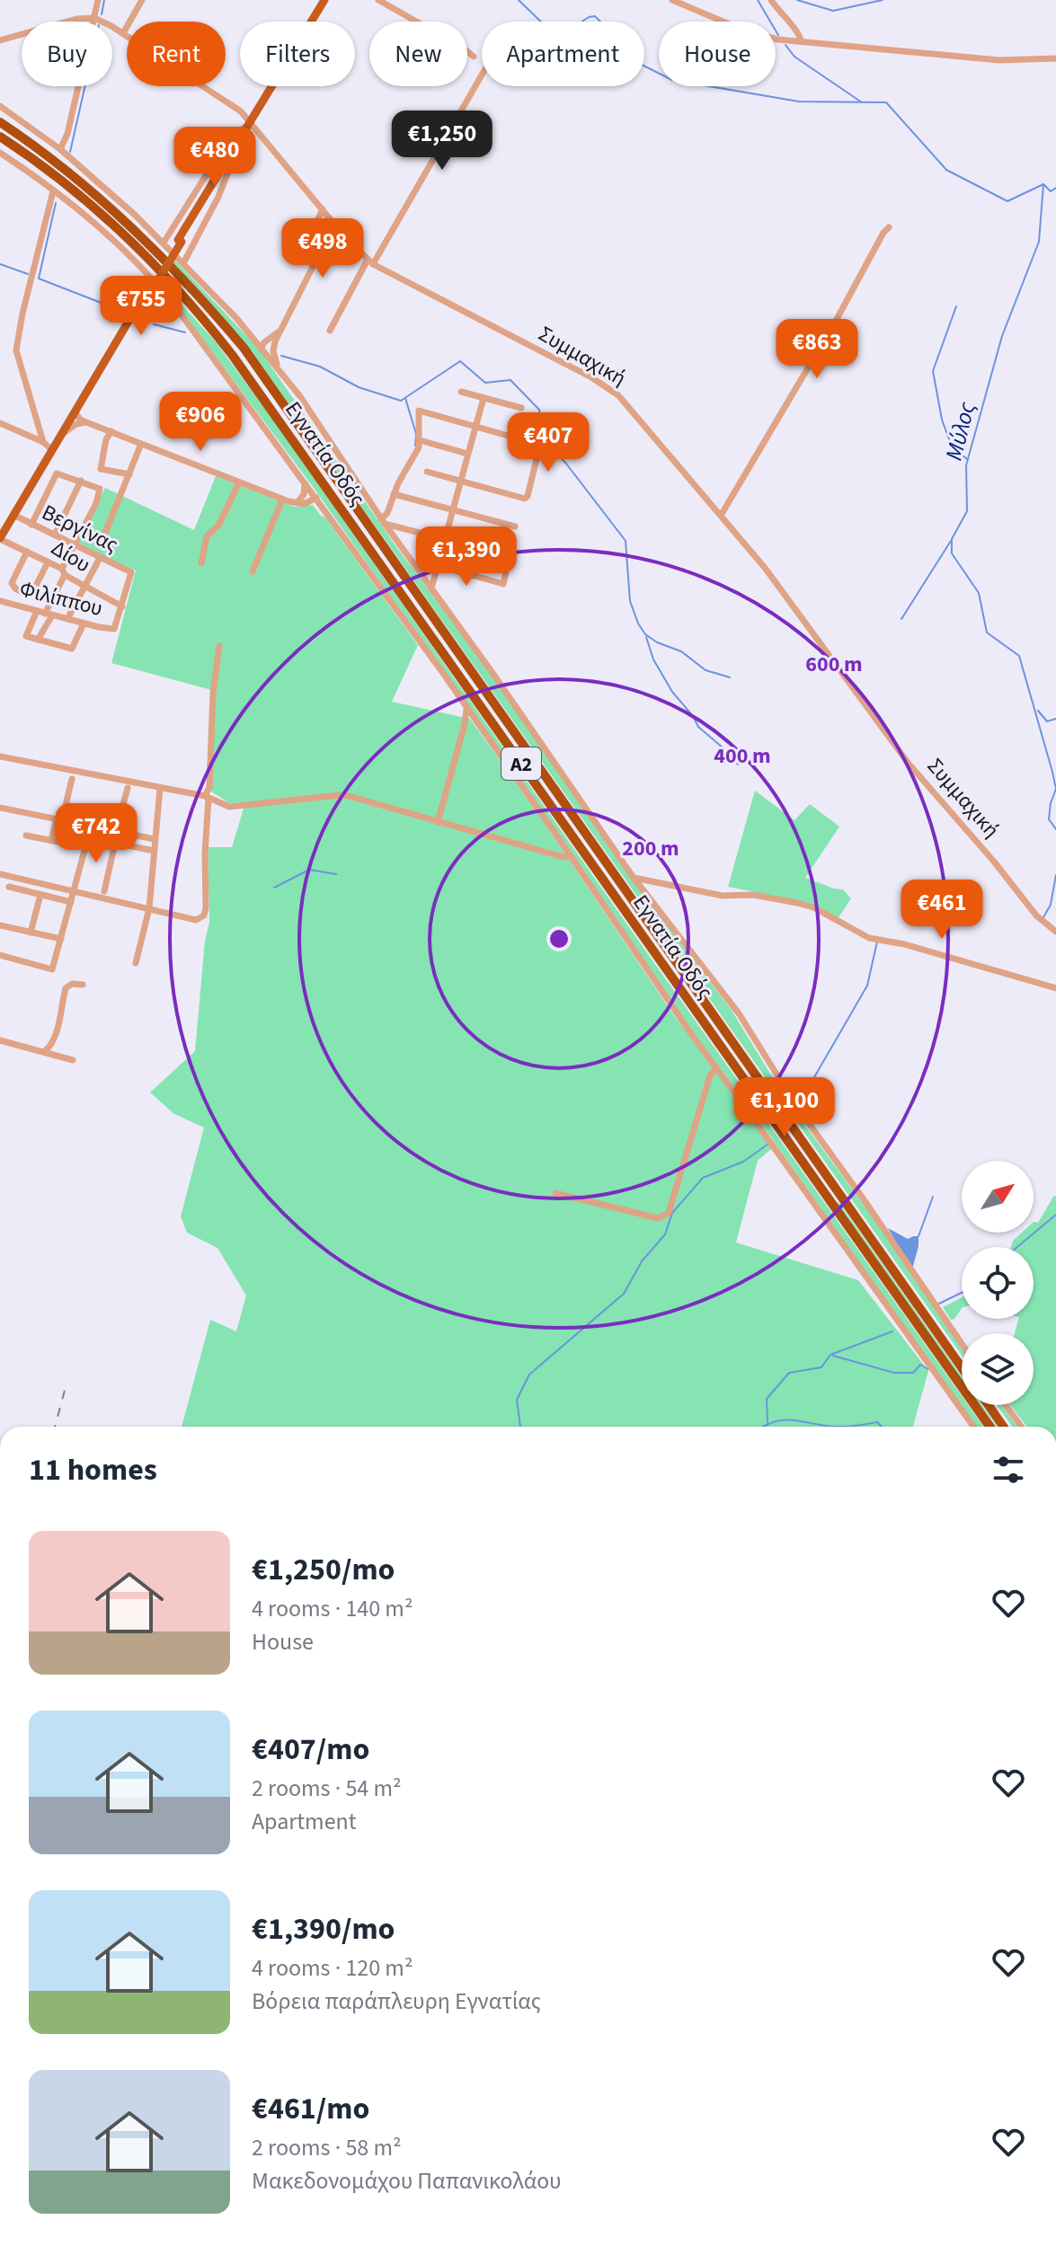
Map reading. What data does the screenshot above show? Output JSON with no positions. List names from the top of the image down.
{
  "streets": {
    "highway": ["Εγνατία Οδός", "Α2"],
    "street": [
      "Συμμαχική",
      "Βεργίνας",
      "Δίου",
      "Φιλίππου"
    ]
  },
  "crossings": [
    ["Βεργίνας", "Δίου"],
    ["Βεργίνας", "Φιλίππου"],
    ["Δίου", "Φιλίππου"]
  ],
  "water": ["Μύλος"],
  "north": "top right",
  "page": {
    "chip": [
      "Buy",
      "Rent",
      "Filters",
      "New",
      "Apartment",
      "House"
    ],
    "price": [
      "€1,250",
      "€480",
      "€498",
      "€755",
      "€863",
      "€906",
      "€407",
      "€1,390",
      "€742",
      "€461",
      "€1,100"
    ],
    "heading": "11 homes",
    "list": [
      {
        "name": "€1,250/mo",
        "note": "4 rooms · 140 m² · House"
      },
      {
        "name": "€407/mo",
        "note": "2 rooms · 54 m² · Apartment"
      },
      {
        "name": "€1,390/mo",
        "note": "4 rooms · 120 m² · Βόρεια παράπλευρη Εγνατίας"
      },
      {
        "name": "€461/mo",
        "note": "2 rooms · 58 m² · Μακεδονομάχου Παπανικολάου"
      }
    ]
  },
  "rings": ["600 m", "400 m", "200 m"]
}
